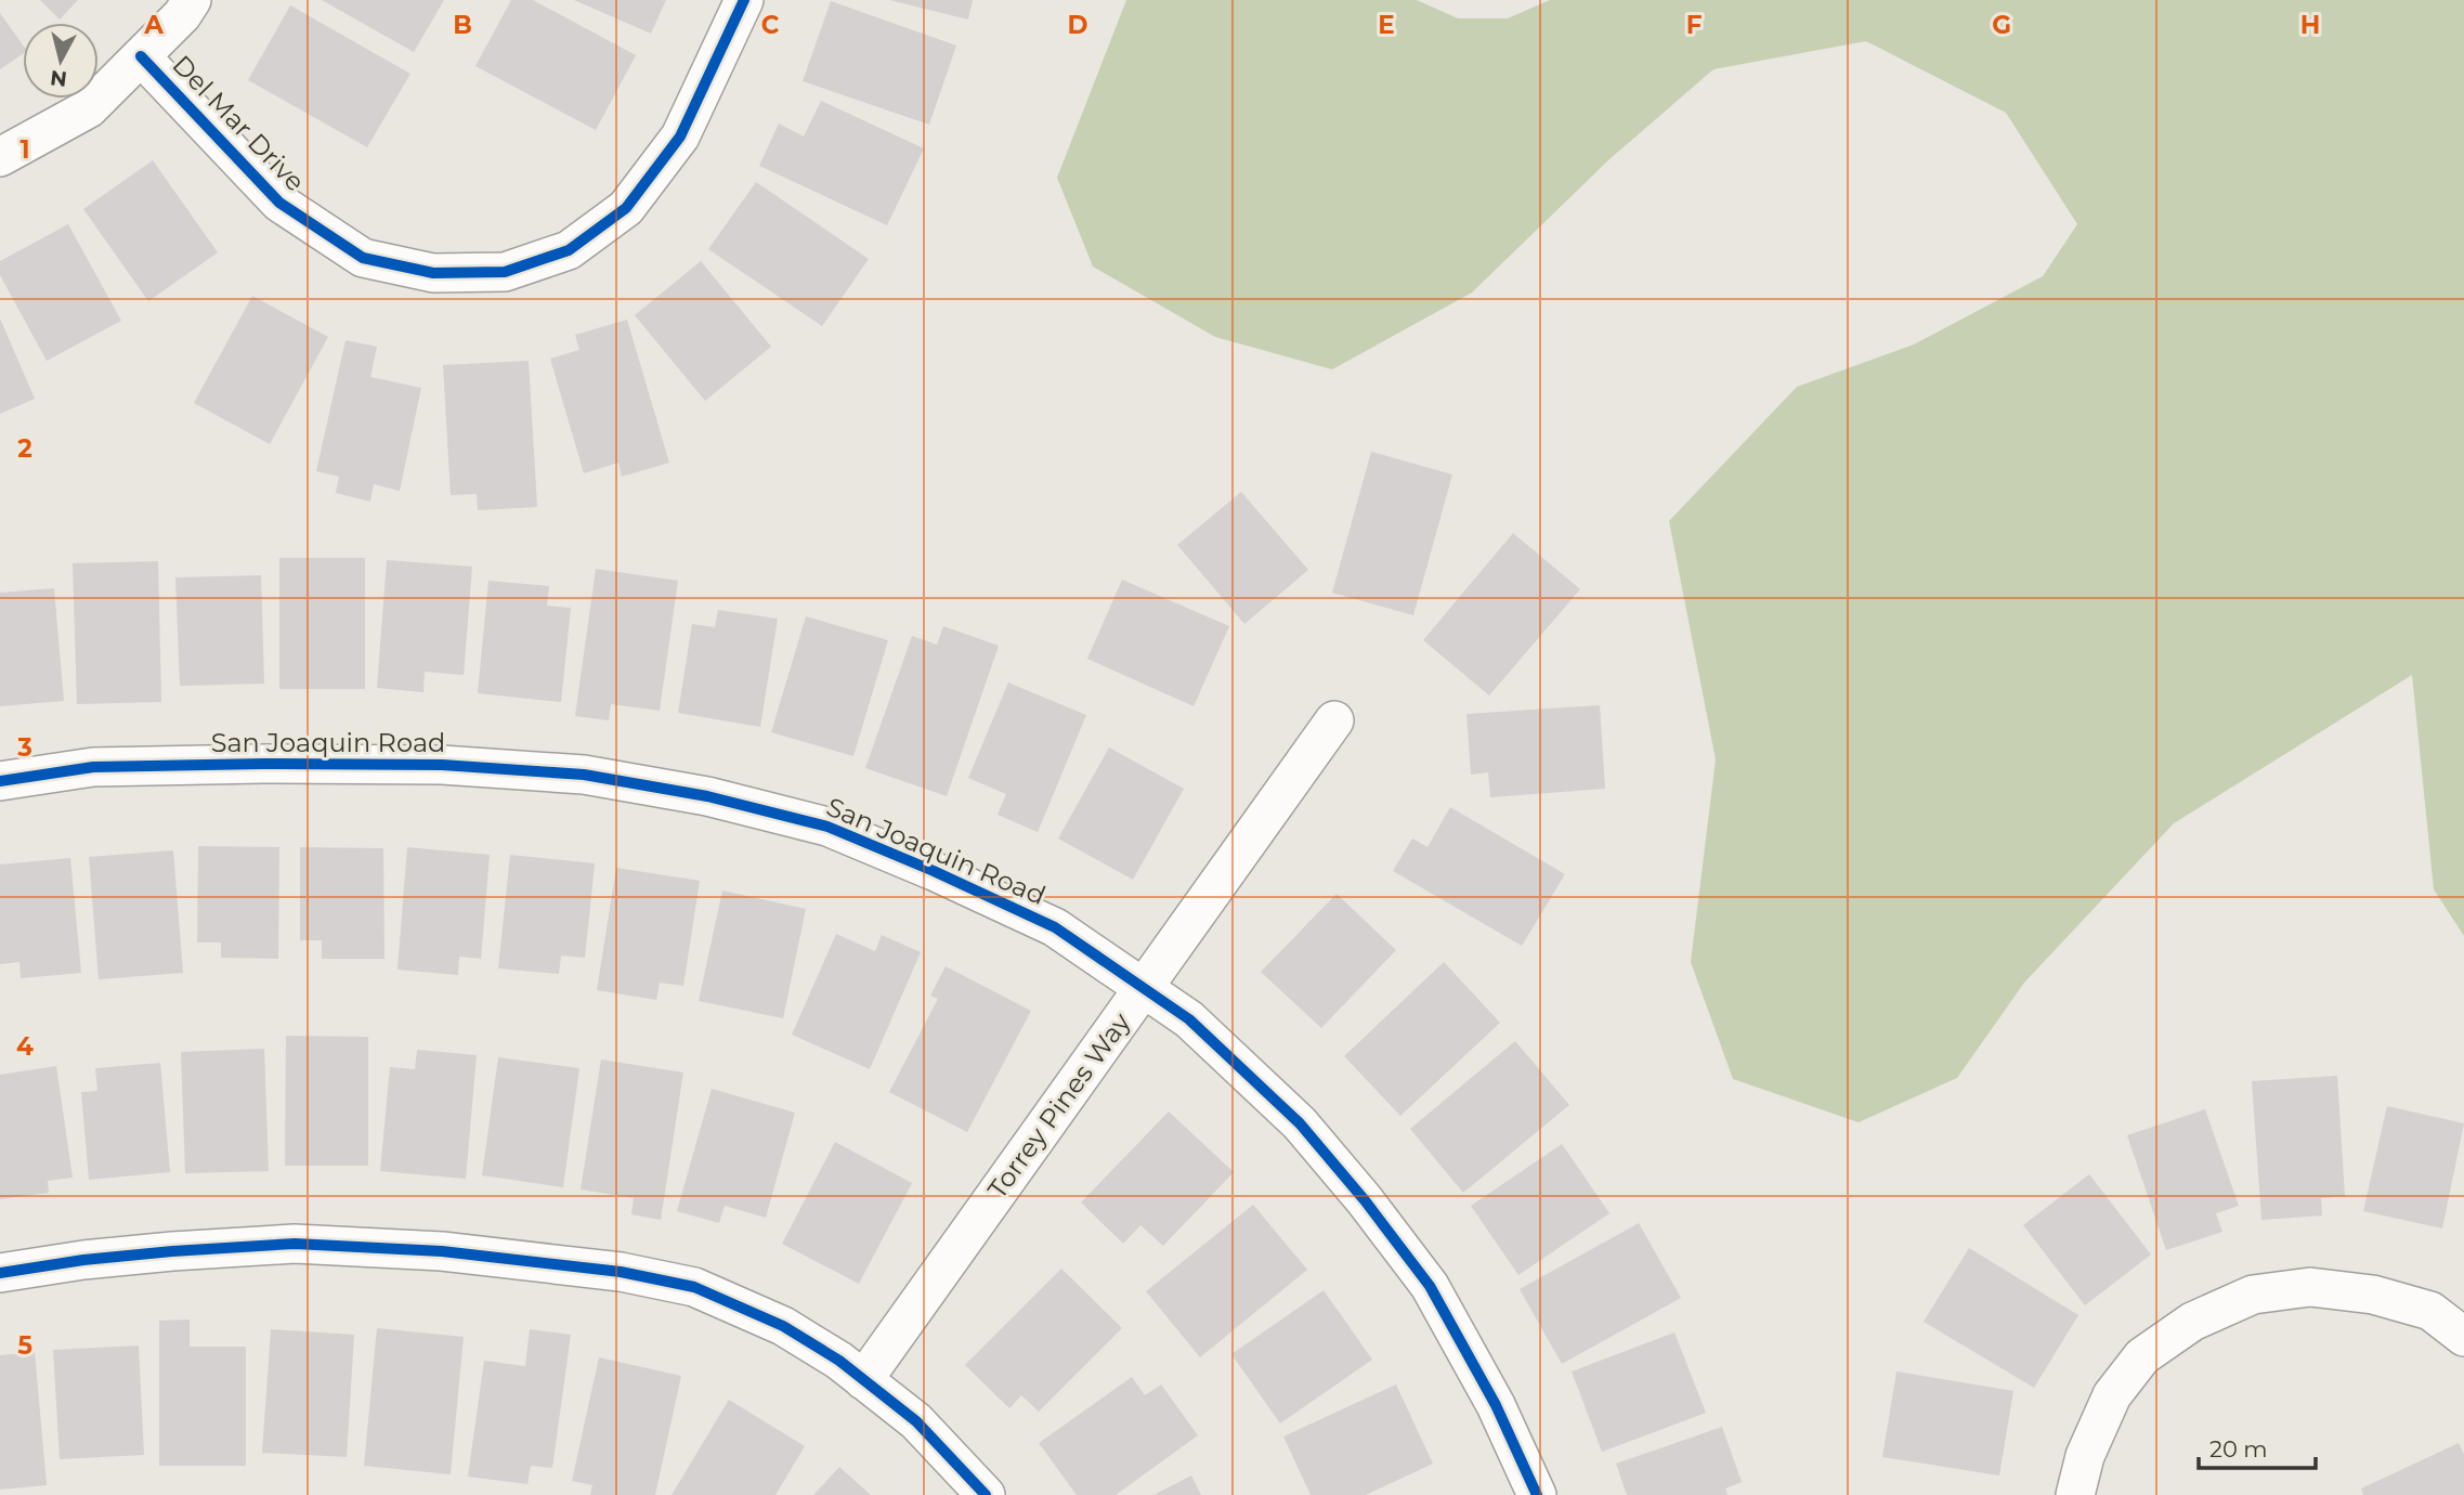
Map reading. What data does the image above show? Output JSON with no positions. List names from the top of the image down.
{
  "streets": {
    "street": ["Del Mar Drive", "San Joaquin Road", "Torrey Pines Way"]
  },
  "crossings": [
    ["San Joaquin Road", "Torrey Pines Way"]
  ],
  "scale_bar": "20 m",
  "north": "bottom",
  "grid": {
    "columns": [
      "A",
      "B",
      "C",
      "D",
      "E",
      "F",
      "G",
      "H"
    ],
    "rows": [
      "1",
      "2",
      "3",
      "4",
      "5"
    ]
  }
}
